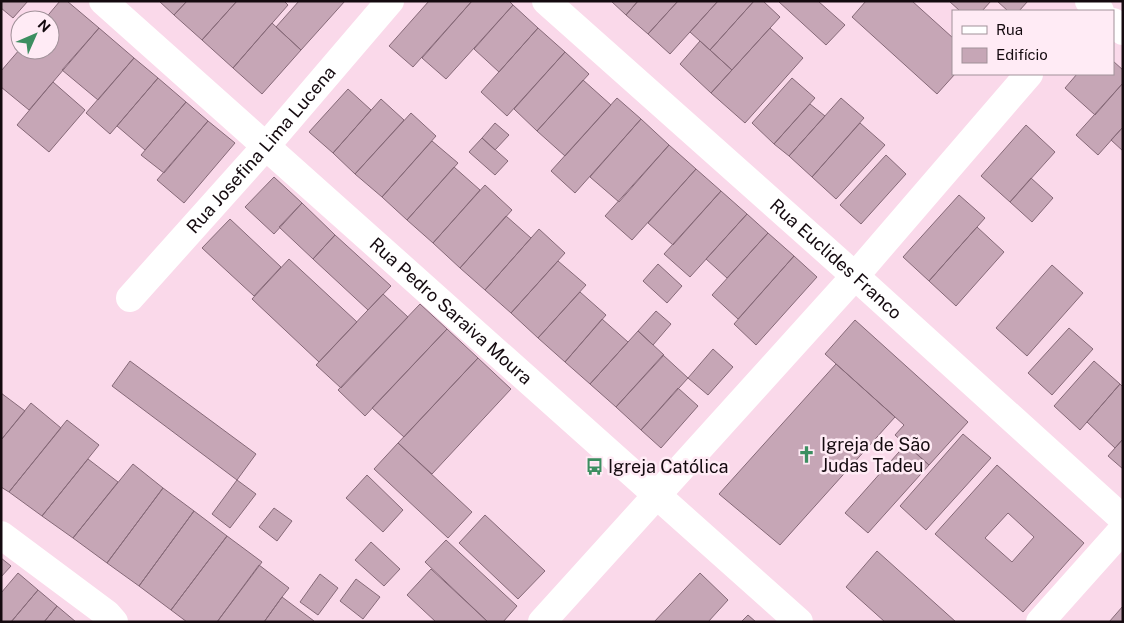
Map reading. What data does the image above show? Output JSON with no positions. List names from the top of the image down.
{
  "streets": {
    "street": ["Rua Josefina Lima Lucena", "Rua Euclides Franco", "Rua Pedro Saraiva Moura"]
  },
  "crossings": [
    ["Rua Josefina Lima Lucena", "Rua Pedro Saraiva Moura"]
  ],
  "places": {
    "church": ["Igreja de São Judas Tadeu"],
    "bus stop": ["Igreja Católica"]
  },
  "legend": ["Rua", "Edifício"],
  "north": "top right"
}
